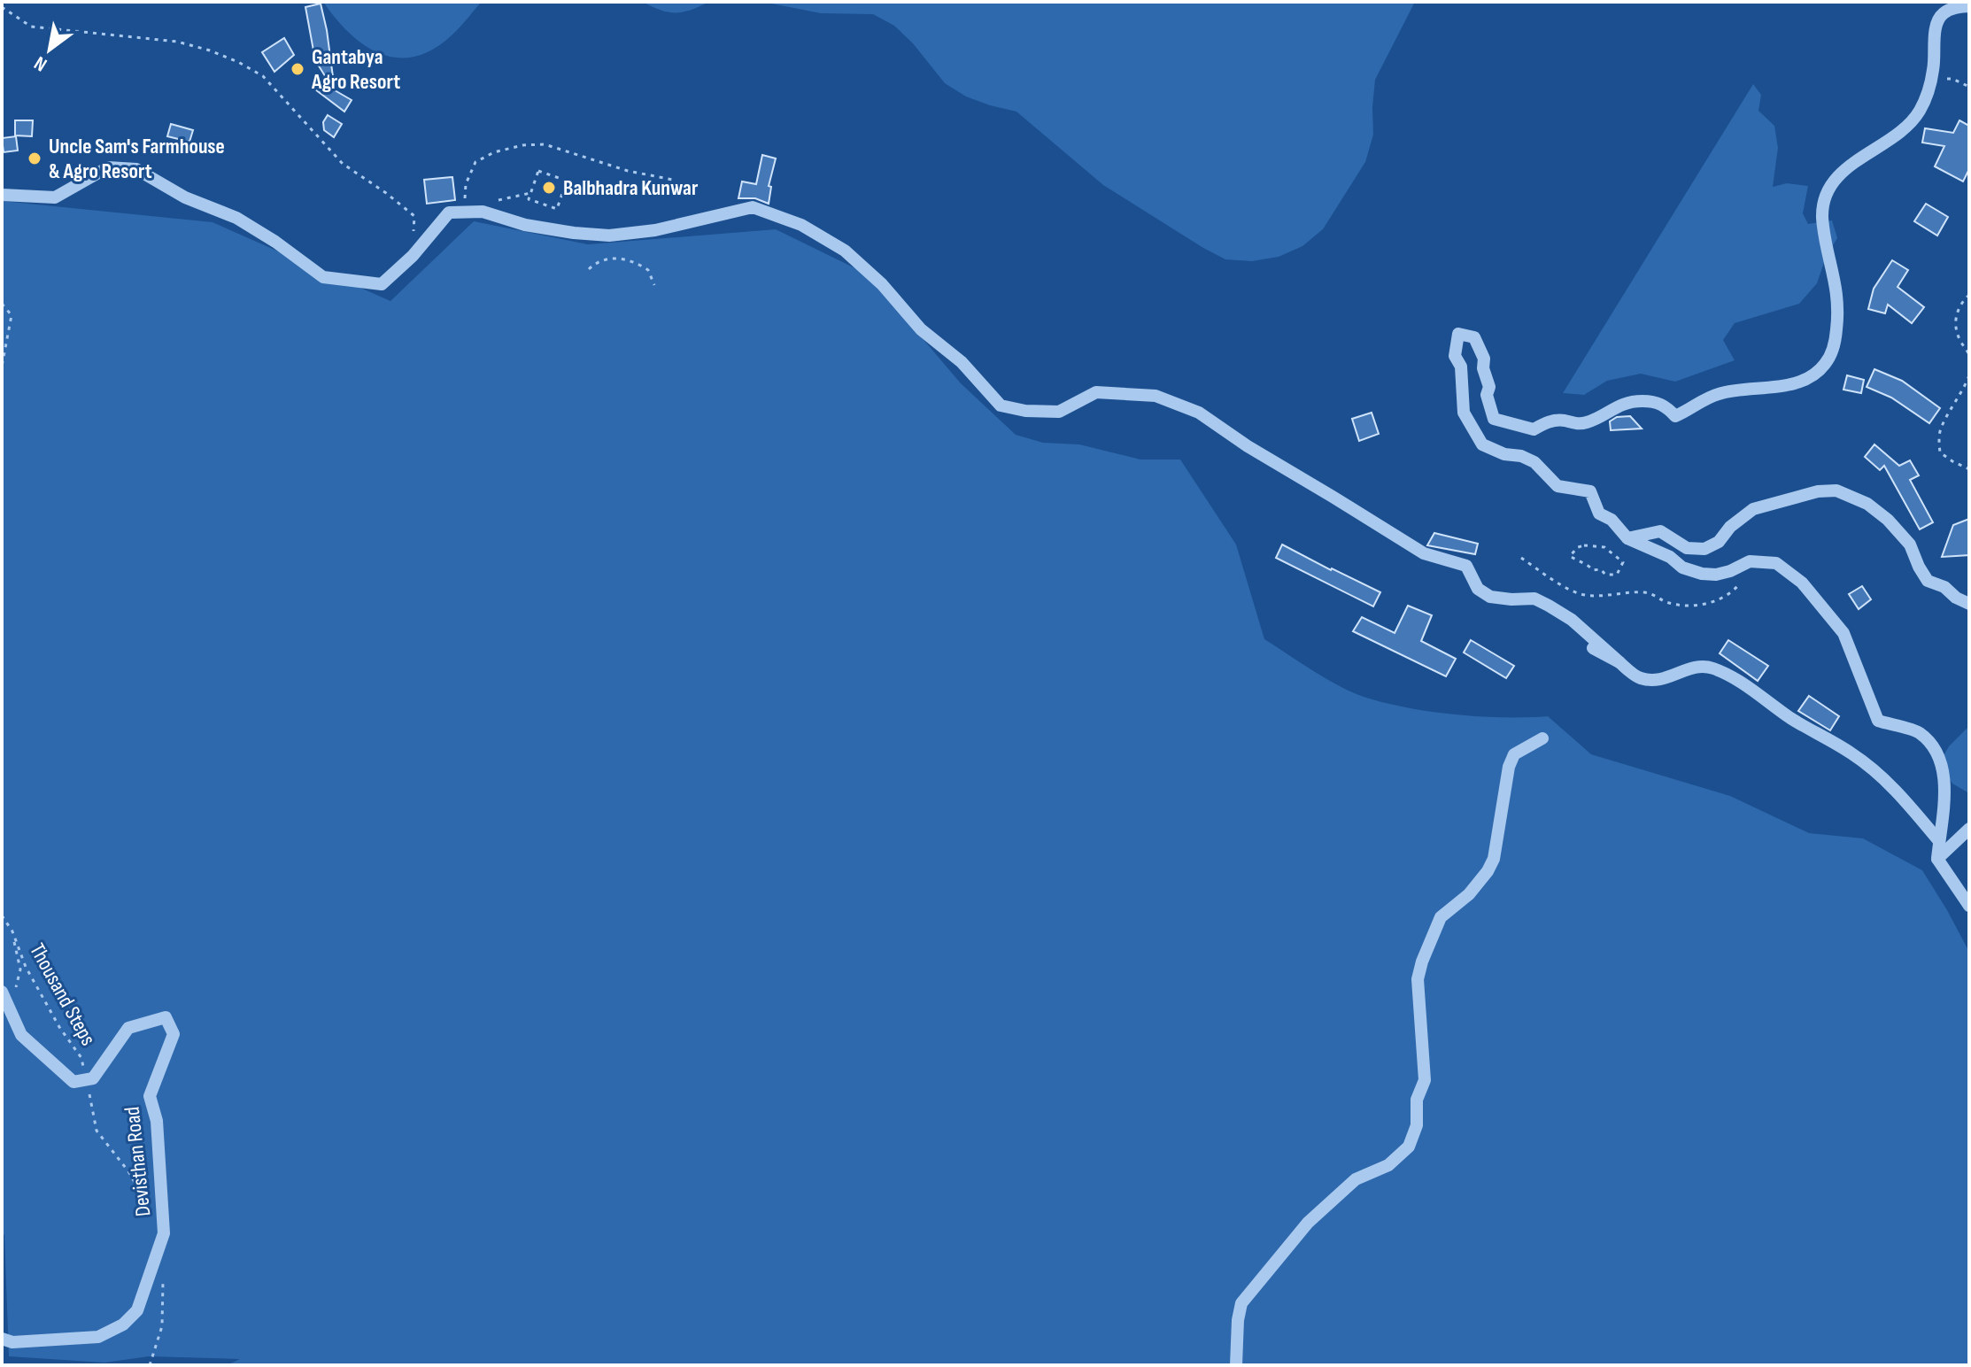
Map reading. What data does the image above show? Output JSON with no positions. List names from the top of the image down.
{
  "streets": {
    "street": ["Devisthan Road"],
    "path": ["Thousand Steps"]
  },
  "crossings": [
    ["Thousand Steps", "Devisthan Road"]
  ],
  "places": ["Gantabya Agro Resort", "Uncle Sam's Farmhouse & Agro Resort", "Balbhadra Kunwar"],
  "north": "bottom left"
}
